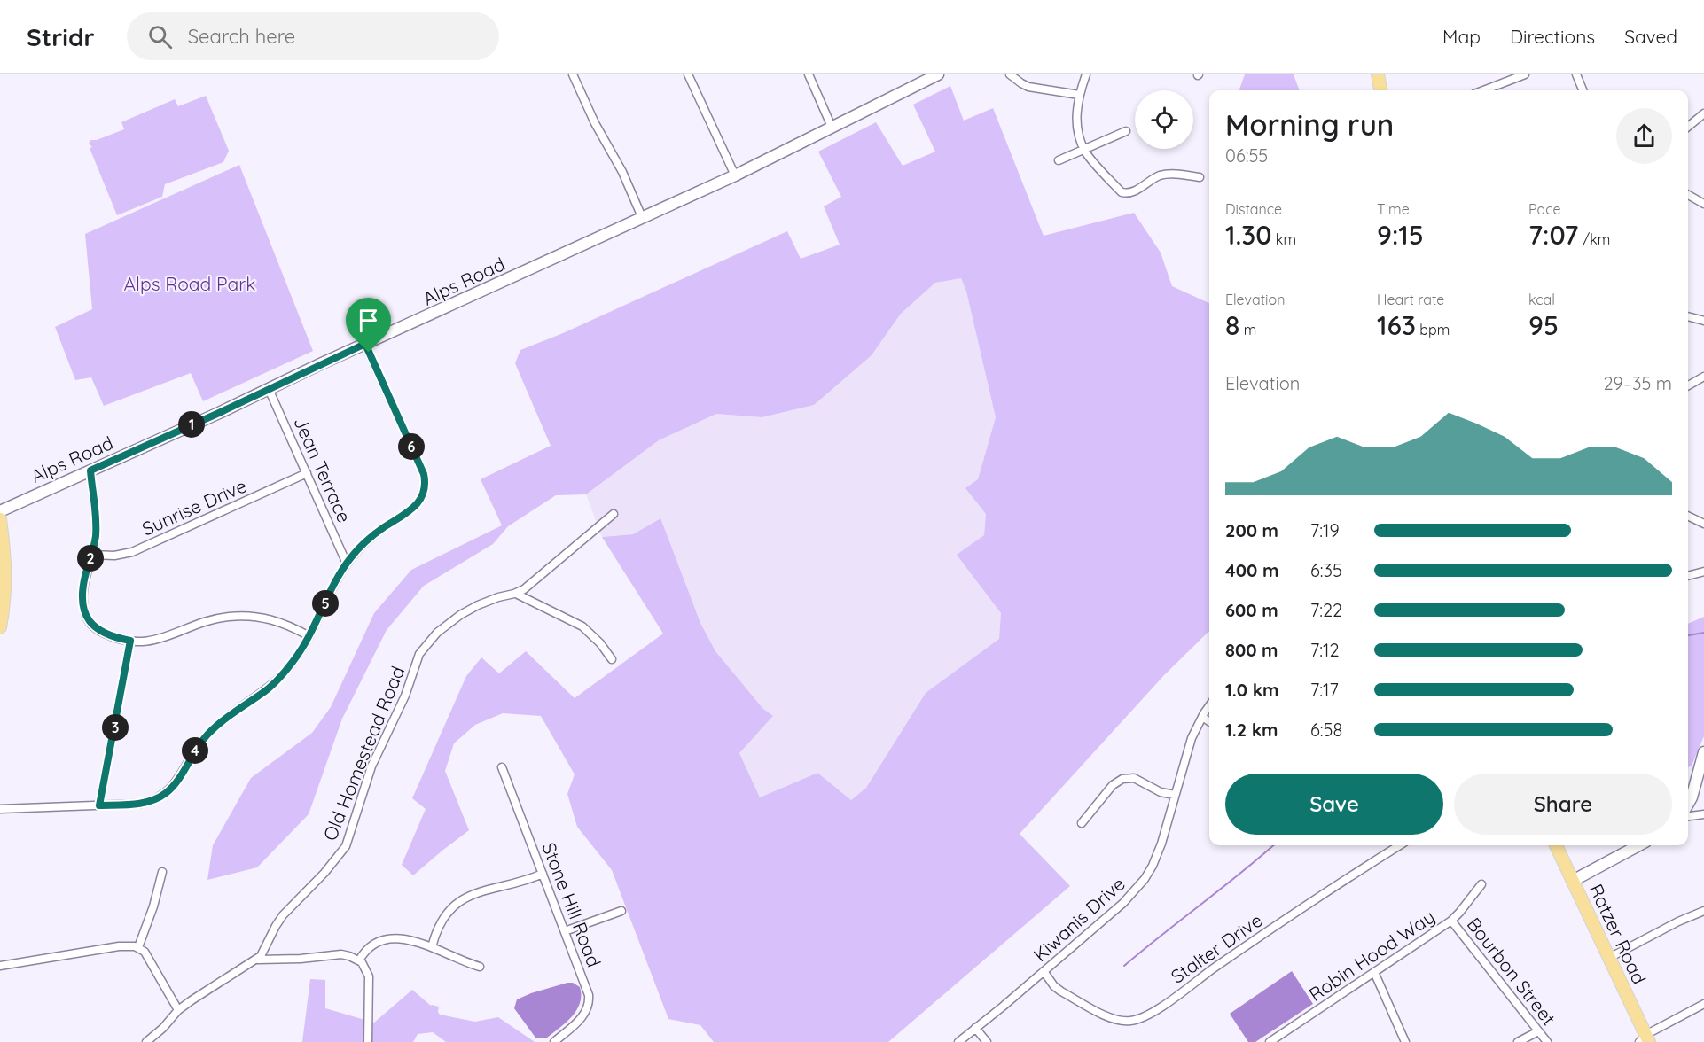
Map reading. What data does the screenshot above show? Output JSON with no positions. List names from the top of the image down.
{
  "streets": {
    "main road": ["Alps Road", "Ratzer Road"],
    "street": [
      "Jean Terrace",
      "Sunrise Drive",
      "Old Homestead Road",
      "Stone Hill Road",
      "Kiwanis Drive",
      "Stalter Drive",
      "Robin Hood Way",
      "Bourbon Street"
    ]
  },
  "crossings": [
    ["Alps Road", "Jean Terrace"],
    ["Jean Terrace", "Sunrise Drive"],
    ["Kiwanis Drive", "Stalter Drive"],
    ["Robin Hood Way", "Bourbon Street"]
  ],
  "parks": ["Alps Road Park"],
  "page": {
    "header": "Stridr",
    "search": "Search here",
    "nav": ["Map", "Directions", "Saved"],
    "heading": ["Morning run", "06:55"],
    "stats": [
      ["Distance", "1.30 km"],
      ["Time", "9:15"],
      ["Pace", "7:07 /km"],
      ["Elevation", "8 m"],
      ["Heart rate", "163 bpm"],
      ["kcal", "95"]
    ],
    "chart": ["Elevation", "29–35 m"],
    "pins": [
      "1",
      "6",
      "2",
      "5",
      "3",
      "4"
    ],
    "list": [
      {
        "name": "200 m",
        "note": "7:19"
      },
      {
        "name": "400 m",
        "note": "6:35"
      },
      {
        "name": "600 m",
        "note": "7:22"
      },
      {
        "name": "800 m",
        "note": "7:12"
      },
      {
        "name": "1.0 km",
        "note": "7:17"
      },
      {
        "name": "1.2 km",
        "note": "6:58"
      }
    ],
    "buttons": ["Save", "Share"]
  }
}
